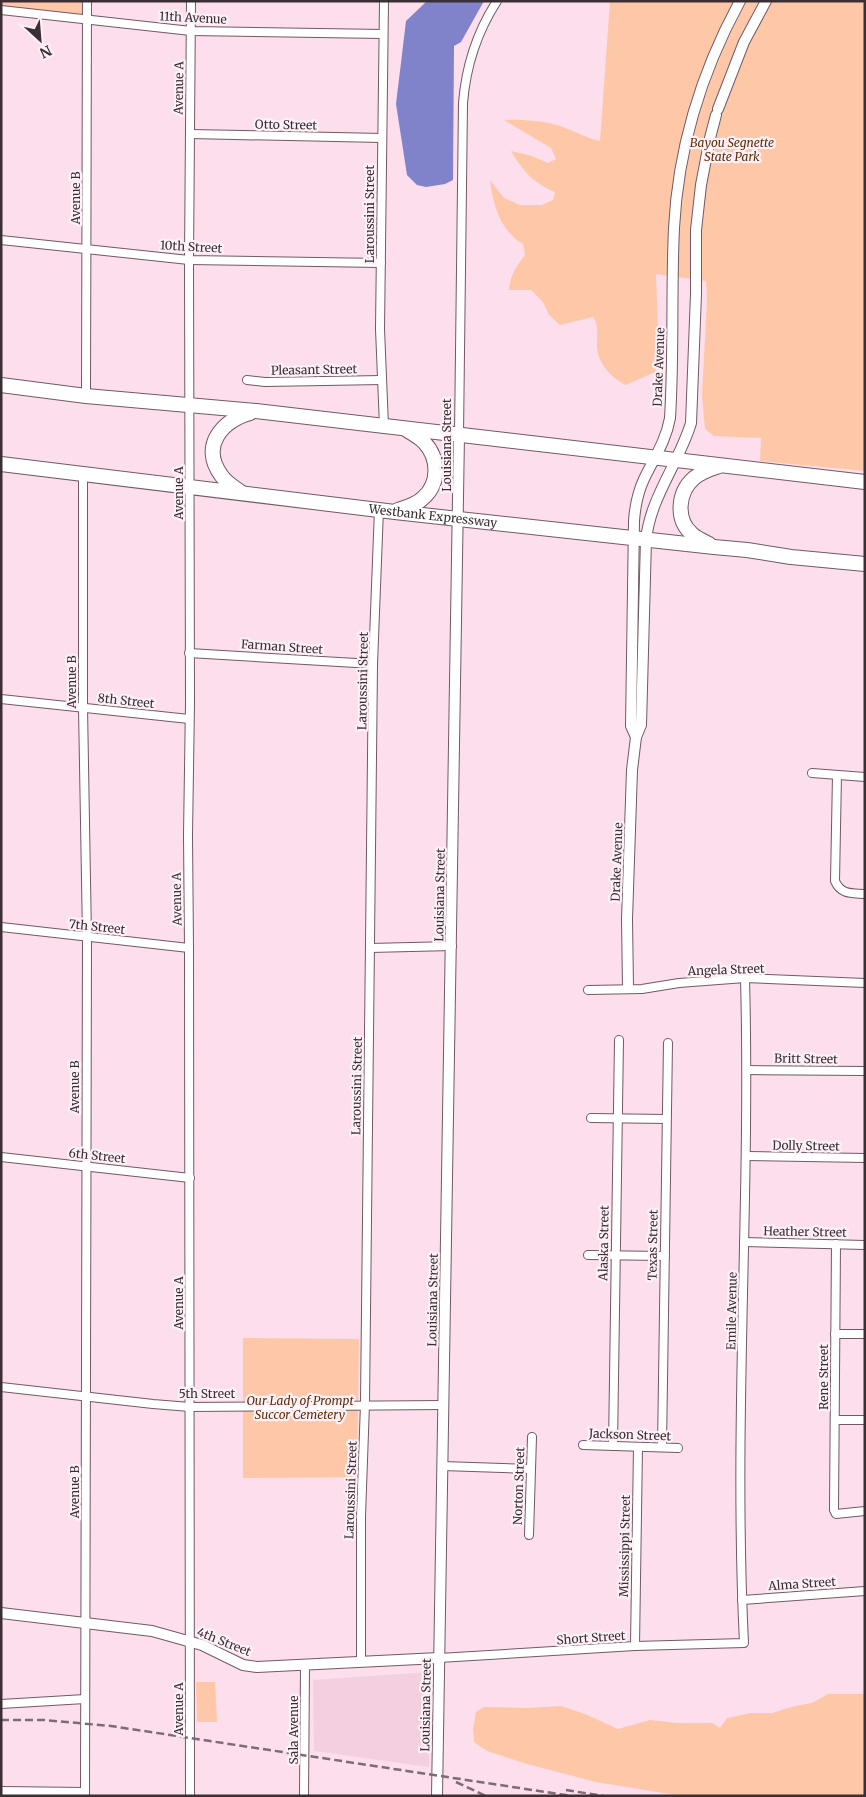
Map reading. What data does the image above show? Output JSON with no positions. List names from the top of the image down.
{
  "streets": {
    "highway": ["Westbank Expressway"],
    "main road": ["Drake Avenue", "Louisiana Street", "4th Street"],
    "street": [
      "11th Avenue",
      "Avenue A",
      "Otto Street",
      "Avenue B",
      "Laroussini Street",
      "10th Street",
      "Pleasant Street",
      "Farman Street",
      "8th Street",
      "7th Street",
      "Angela Street",
      "Britt Street",
      "Dolly Street",
      "6th Street",
      "Heather Street",
      "Alaska Street",
      "Texas Street",
      "Emile Avenue",
      "Rene Street",
      "5th Street",
      "Jackson Street",
      "Norton Street",
      "Mississippi Street",
      "Alma Street",
      "Short Street",
      "Sala Avenue"
    ]
  },
  "crossings": [
    ["11th Avenue", "Avenue A"],
    ["11th Avenue", "Avenue B"],
    ["11th Avenue", "Laroussini Street"],
    ["Avenue A", "Otto Street"],
    ["Avenue A", "10th Street"],
    ["Avenue A", "Westbank Expressway"],
    ["Avenue A", "Farman Street"],
    ["Avenue A", "8th Street"],
    ["Avenue A", "7th Street"],
    ["Avenue A", "6th Street"],
    ["Avenue A", "5th Street"],
    ["Avenue A", "4th Street"],
    ["Otto Street", "Laroussini Street"],
    ["Avenue B", "10th Street"],
    ["Avenue B", "Westbank Expressway"],
    ["Avenue B", "8th Street"],
    ["Avenue B", "7th Street"],
    ["Avenue B", "6th Street"],
    ["Avenue B", "5th Street"],
    ["Avenue B", "4th Street"],
    ["Laroussini Street", "10th Street"],
    ["Laroussini Street", "Pleasant Street"],
    ["Laroussini Street", "Westbank Expressway"],
    ["Laroussini Street", "Farman Street"],
    ["Laroussini Street", "5th Street"],
    ["Laroussini Street", "4th Street"],
    ["Drake Avenue", "Westbank Expressway"],
    ["Drake Avenue", "Angela Street"],
    ["Louisiana Street", "Westbank Expressway"],
    ["Louisiana Street", "5th Street"],
    ["Louisiana Street", "Short Street"],
    ["Louisiana Street", "4th Street"],
    ["Angela Street", "Emile Avenue"],
    ["Britt Street", "Emile Avenue"],
    ["Dolly Street", "Emile Avenue"],
    ["Heather Street", "Emile Avenue"],
    ["Heather Street", "Rene Street"],
    ["Alaska Street", "Jackson Street"],
    ["Texas Street", "Jackson Street"],
    ["Emile Avenue", "Alma Street"],
    ["Emile Avenue", "Short Street"],
    ["Jackson Street", "Mississippi Street"],
    ["Mississippi Street", "Short Street"],
    ["Short Street", "4th Street"],
    ["4th Street", "Sala Avenue"]
  ],
  "parks": ["Bayou Segnette State Park", "Our Lady of Prompt Succor Cemetery"],
  "north": "bottom right"
}
